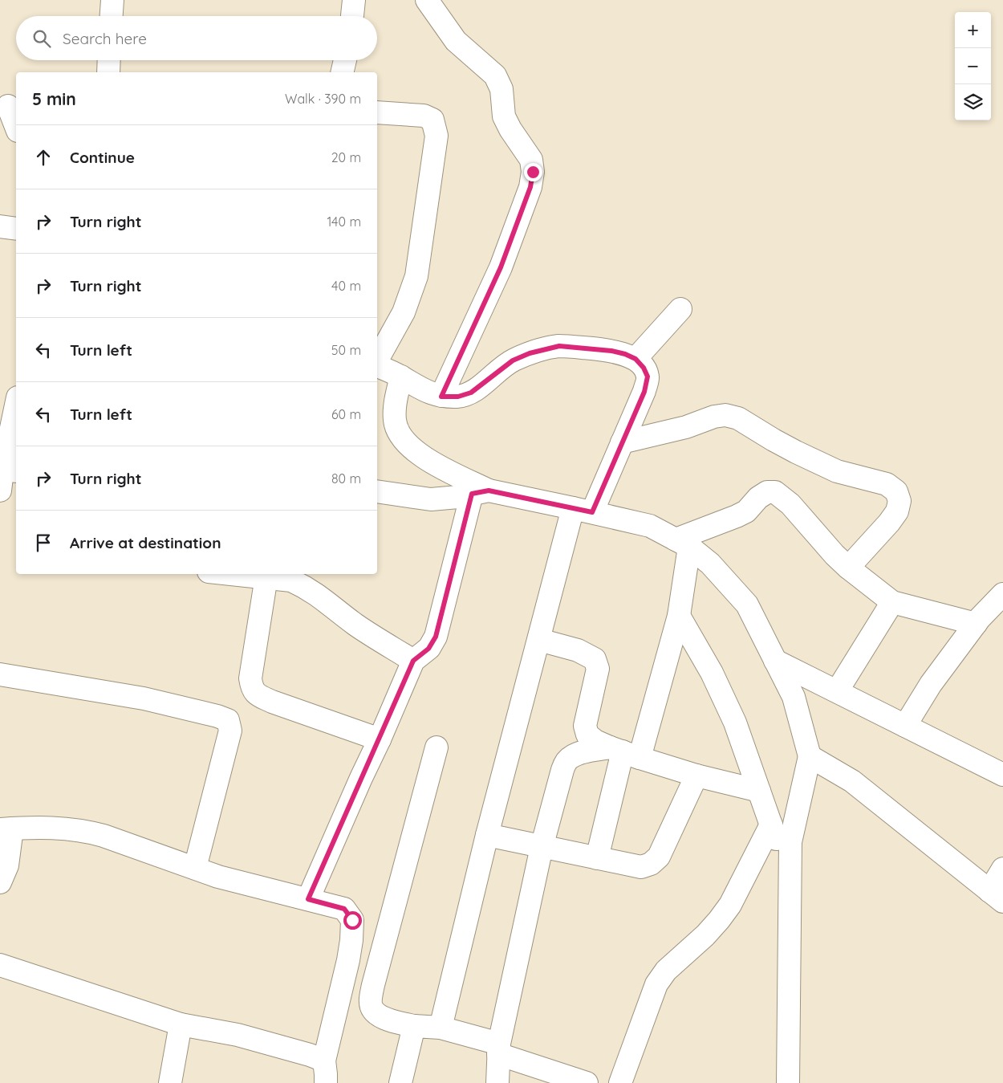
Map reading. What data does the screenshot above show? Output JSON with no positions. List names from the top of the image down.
{
  "page": {
    "map_buttons": ["+", "−"],
    "search": "Search here",
    "heading": ["5 min", "Walk · 390 m"],
    "list": [
      ["Continue", "20 m"],
      ["Turn right", "140 m"],
      ["Turn right", "40 m"],
      ["Turn left", "50 m"],
      ["Turn left", "60 m"],
      ["Turn right", "80 m"],
      "Arrive at destination"
    ]
  }
}
